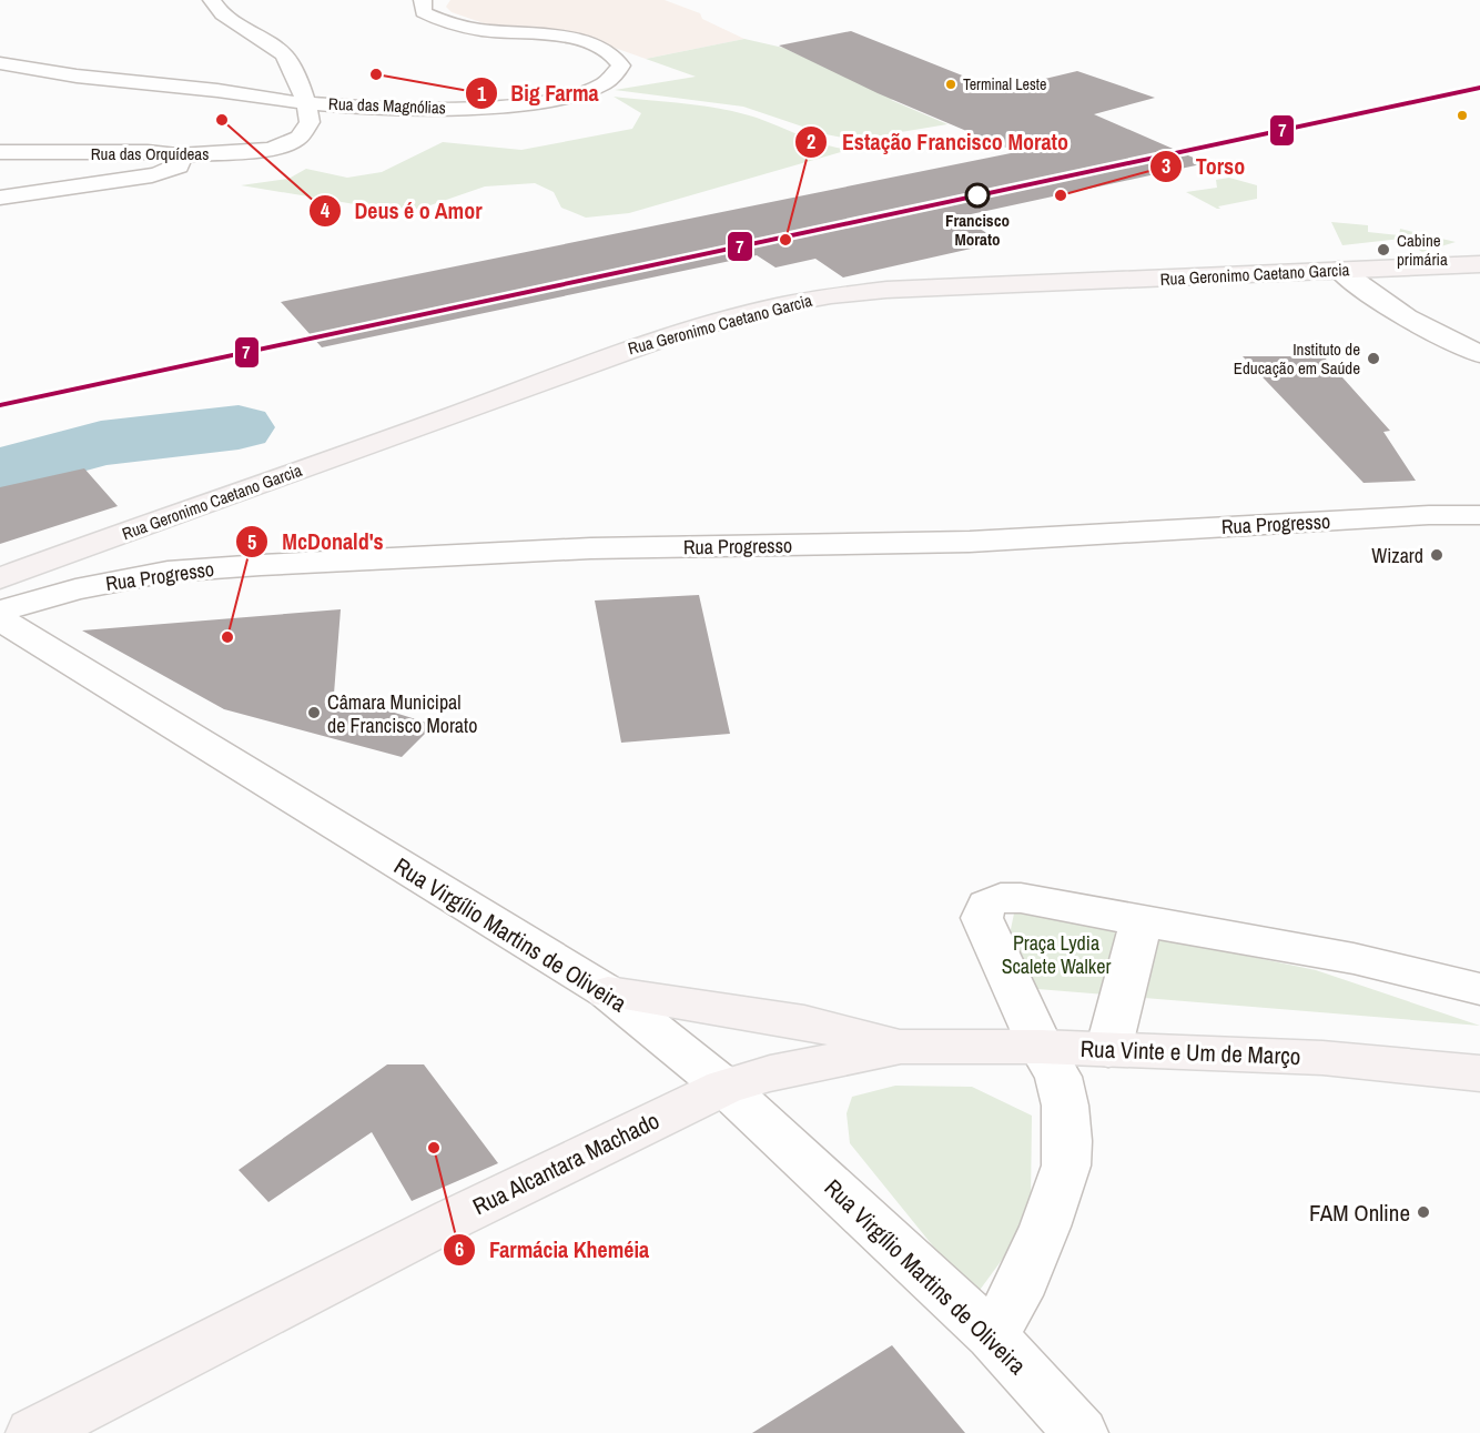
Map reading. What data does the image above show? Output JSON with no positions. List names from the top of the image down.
{
  "streets": {
    "main road": ["Rua Geronimo Caetano Garcia", "Rua Vinte e Um de Março", "Rua Alcantara Machado"],
    "street": [
      "Rua das Magnólias",
      "Rua das Orquídeas",
      "Rua Progresso",
      "Rua Virgílio Martins de Oliveira"
    ]
  },
  "crossings": [
    ["Rua das Magnólias", "Rua das Orquídeas"],
    ["Rua Virgílio Martins de Oliveira", "Rua Alcantara Machado"],
    ["Rua Vinte e Um de Março", "Rua Alcantara Machado"]
  ],
  "parks": ["Praça Lydia Scalete Walker"],
  "places": [
    "Big Farma",
    "Terminal Leste",
    "Deus é o Amor",
    "Francisco Morato",
    "Torso",
    "Estação Francisco Morato",
    "Cabine primária",
    "Instituto de Educação em Saúde",
    "Wizard",
    "McDonald's",
    "Câmara Municipal de Francisco Morato",
    "Farmácia Kheméia",
    "FAM Online"
  ],
  "lines": ["transit line 7"]
}
